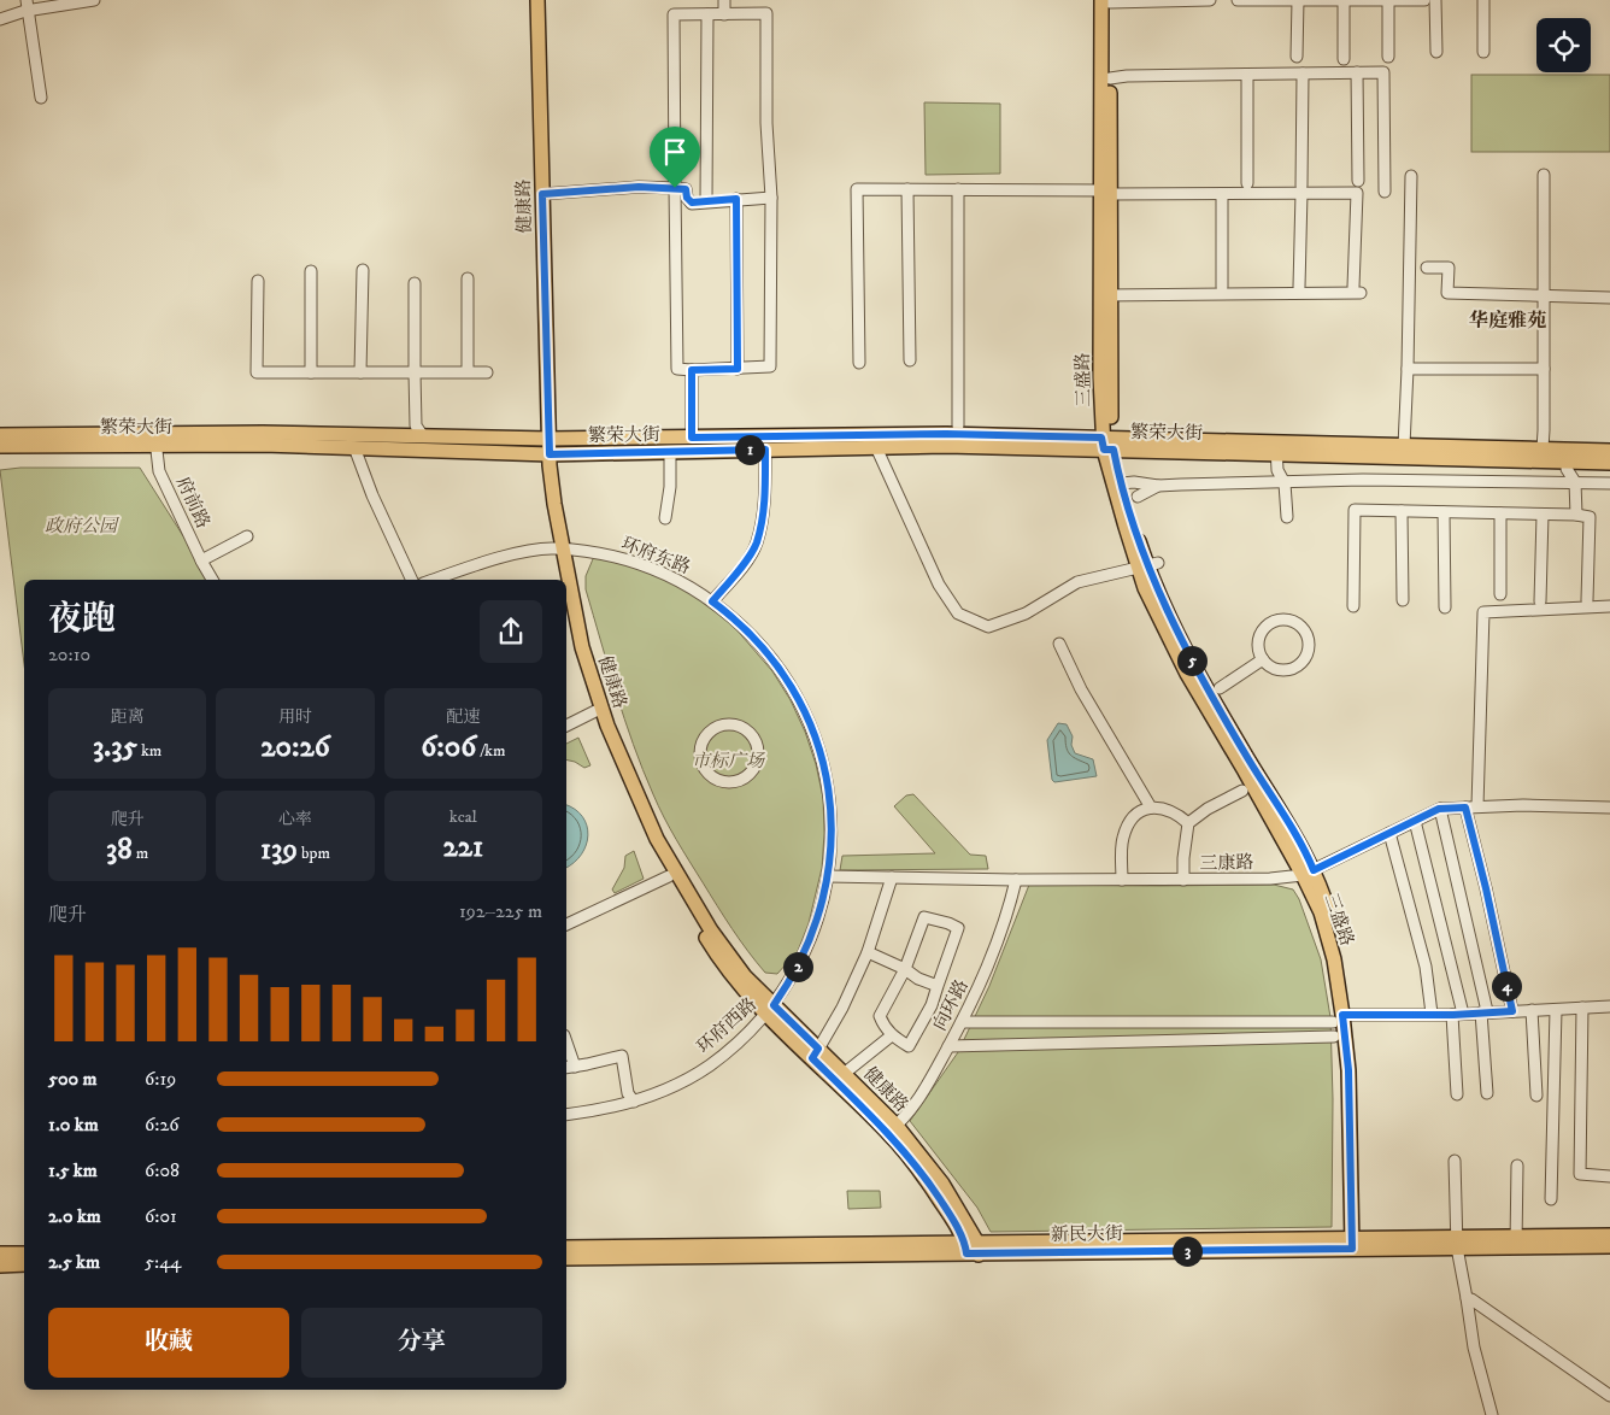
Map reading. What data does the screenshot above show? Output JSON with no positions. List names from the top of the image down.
{
  "streets": {
    "main road": [
      "健康路",
      "三盛路",
      "繁荣大街",
      "新民大街"
    ],
    "street": [
      "府前路",
      "环府东路",
      "三康路",
      "向环路",
      "环府西路"
    ]
  },
  "crossings": [
    ["健康路", "繁荣大街"],
    ["健康路", "环府东路"],
    ["健康路", "向环路"],
    ["健康路", "环府西路"],
    ["健康路", "新民大街"],
    ["三盛路", "繁荣大街"],
    ["三盛路", "三康路"],
    ["三盛路", "新民大街"],
    ["繁荣大街", "府前路"],
    ["环府东路", "环府西路"],
    ["三康路", "向环路"],
    ["三康路", "环府西路"]
  ],
  "districts": ["华庭雅苑"],
  "parks": ["政府公园", "市标广场"],
  "page": {
    "pins": [
      "1",
      "5",
      "2",
      "4",
      "3"
    ],
    "heading": ["夜跑", "20:10"],
    "stats": [
      ["距离", "3.35 km"],
      ["用时", "20:26"],
      ["配速", "6:06 /km"],
      ["爬升", "38 m"],
      ["心率", "139 bpm"],
      ["kcal", "221"]
    ],
    "chart": ["爬升", "192–225 m"],
    "list": [
      {
        "name": "500 m",
        "note": "6:19"
      },
      {
        "name": "1.0 km",
        "note": "6:26"
      },
      {
        "name": "1.5 km",
        "note": "6:08"
      },
      {
        "name": "2.0 km",
        "note": "6:01"
      },
      {
        "name": "2.5 km",
        "note": "5:44"
      }
    ],
    "buttons": ["收藏", "分享"]
  }
}
